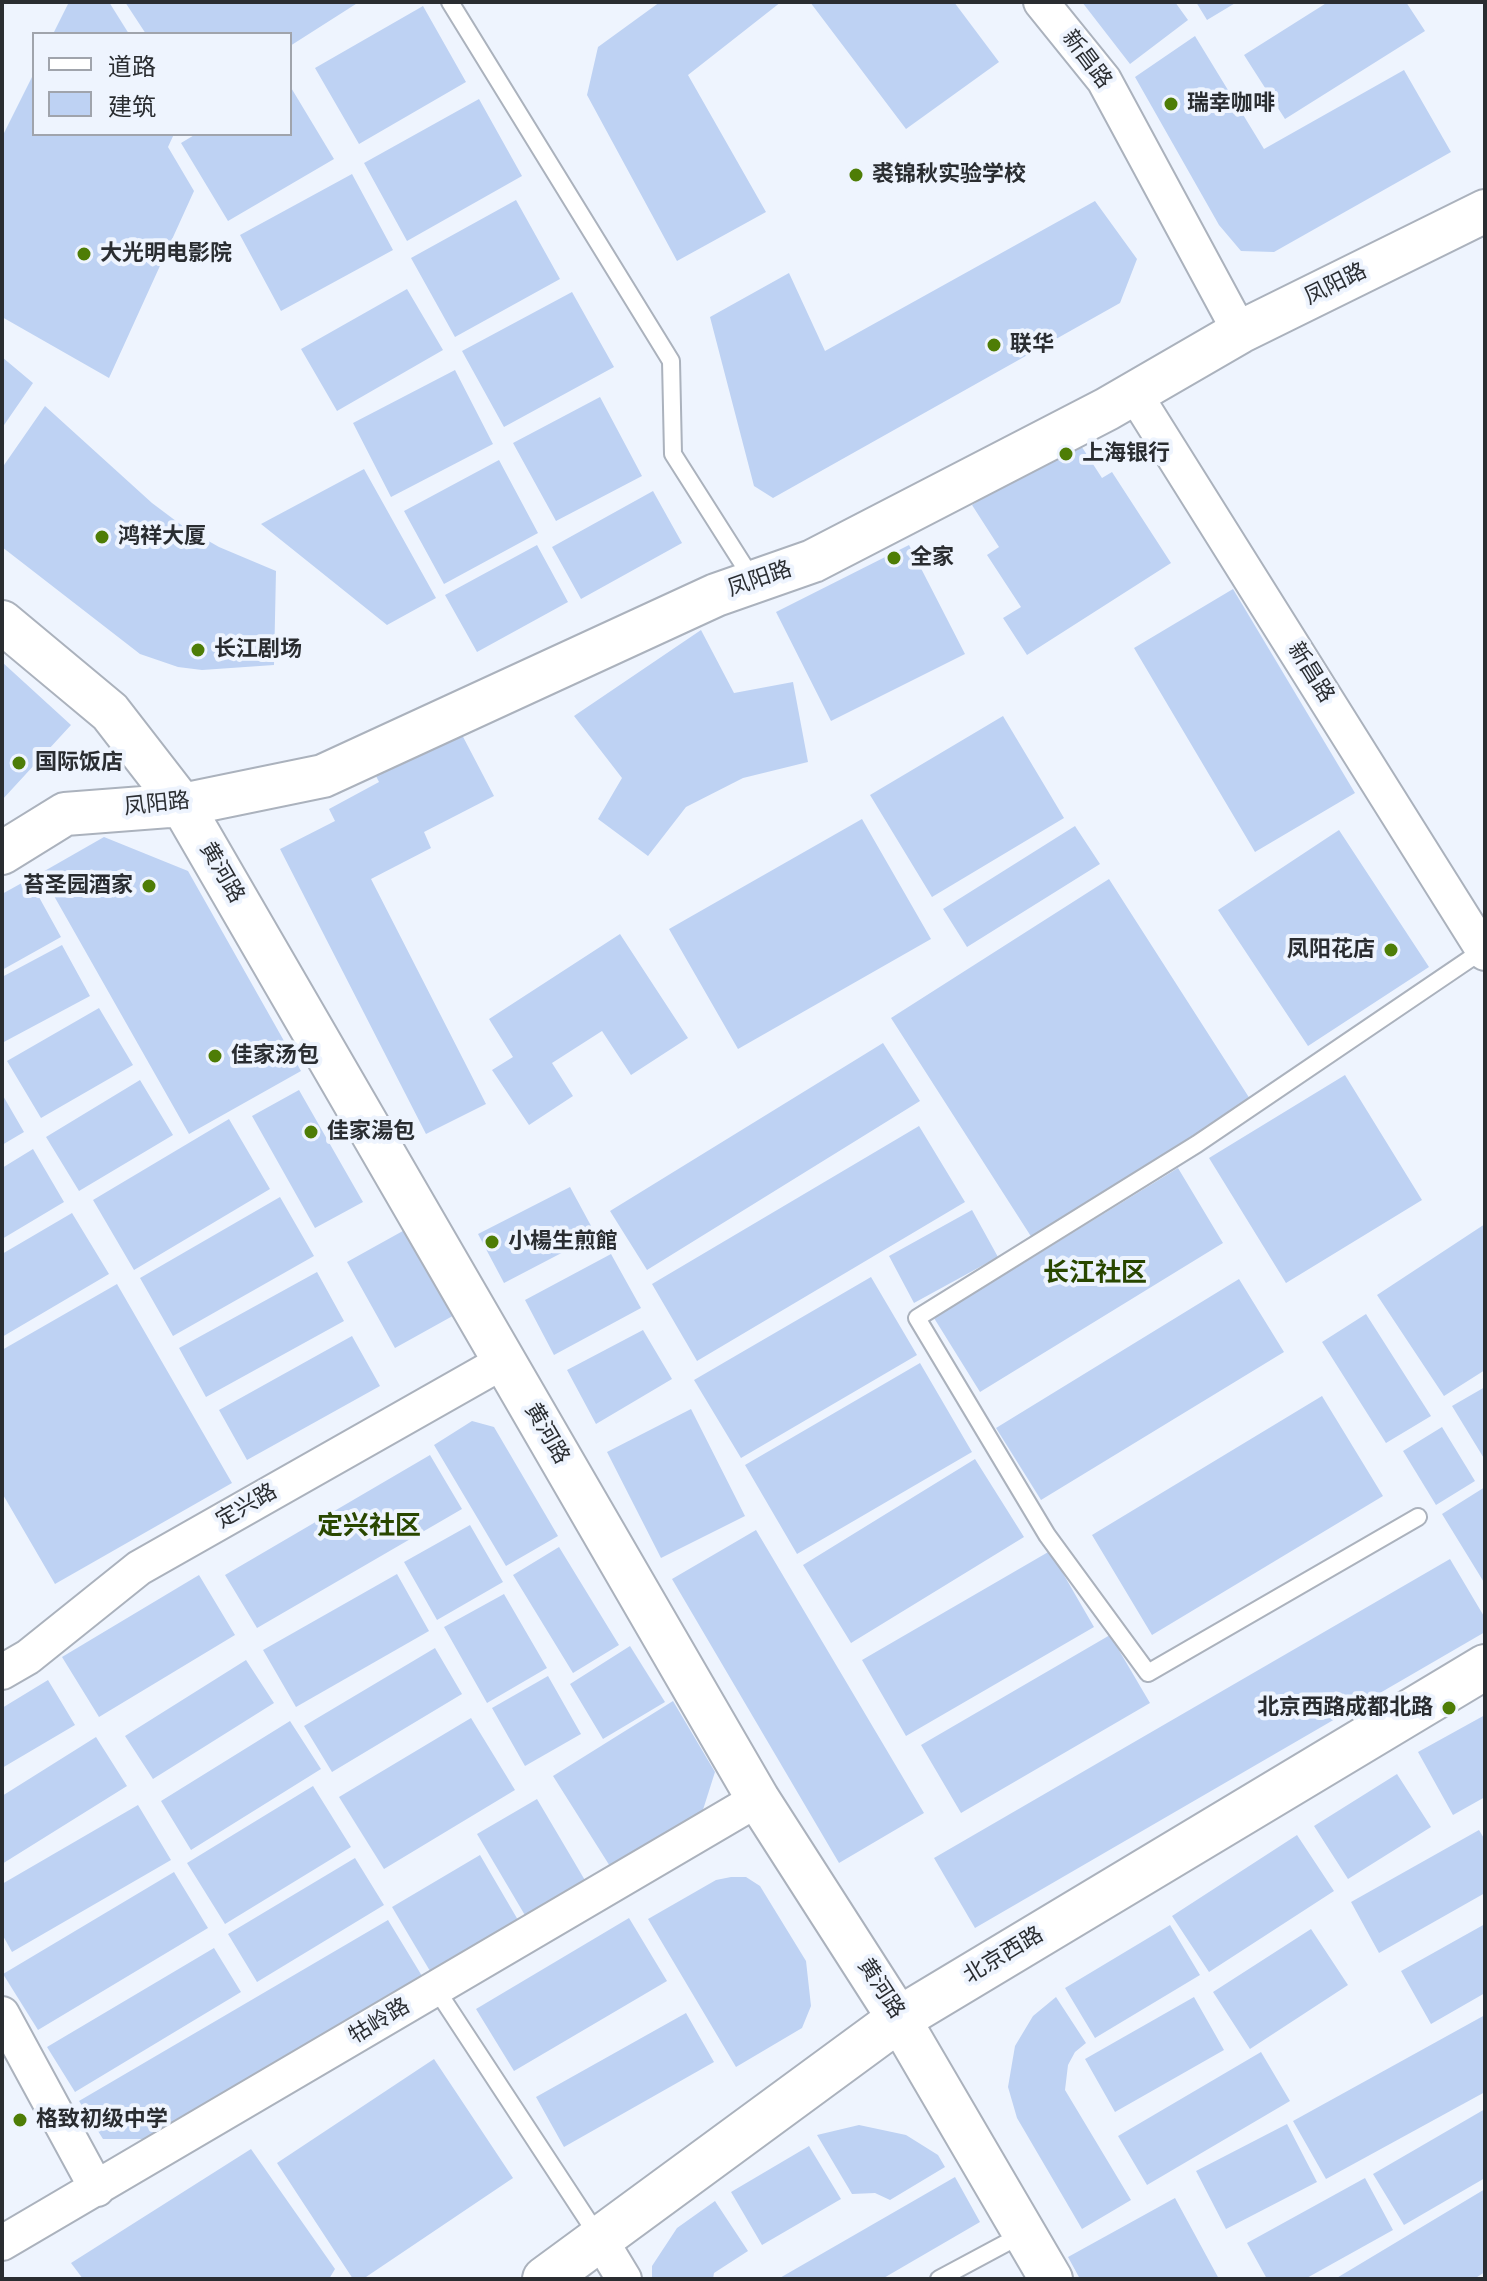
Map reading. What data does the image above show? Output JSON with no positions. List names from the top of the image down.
{
  "streets": {
    "main road": ["北京西路"],
    "street": [
      "新昌路",
      "凤阳路",
      "黄河路",
      "定兴路",
      "牯岭路"
    ]
  },
  "crossings": [
    ["新昌路", "凤阳路"],
    ["凤阳路", "黄河路"],
    ["黄河路", "定兴路"],
    ["黄河路", "北京西路"],
    ["黄河路", "牯岭路"]
  ],
  "districts": ["长江社区", "定兴社区"],
  "places": [
    "瑞幸咖啡",
    "裘锦秋实验学校",
    "大光明电影院",
    "联华",
    "上海银行",
    "鸿祥大厦",
    "全家",
    "长江剧场",
    "国际饭店",
    "苔圣园酒家",
    "凤阳花店",
    "佳家汤包",
    "佳家湯包",
    "小楊生煎館",
    "北京西路成都北路",
    "格致初级中学"
  ],
  "legend": ["道路", "建筑"]
}
